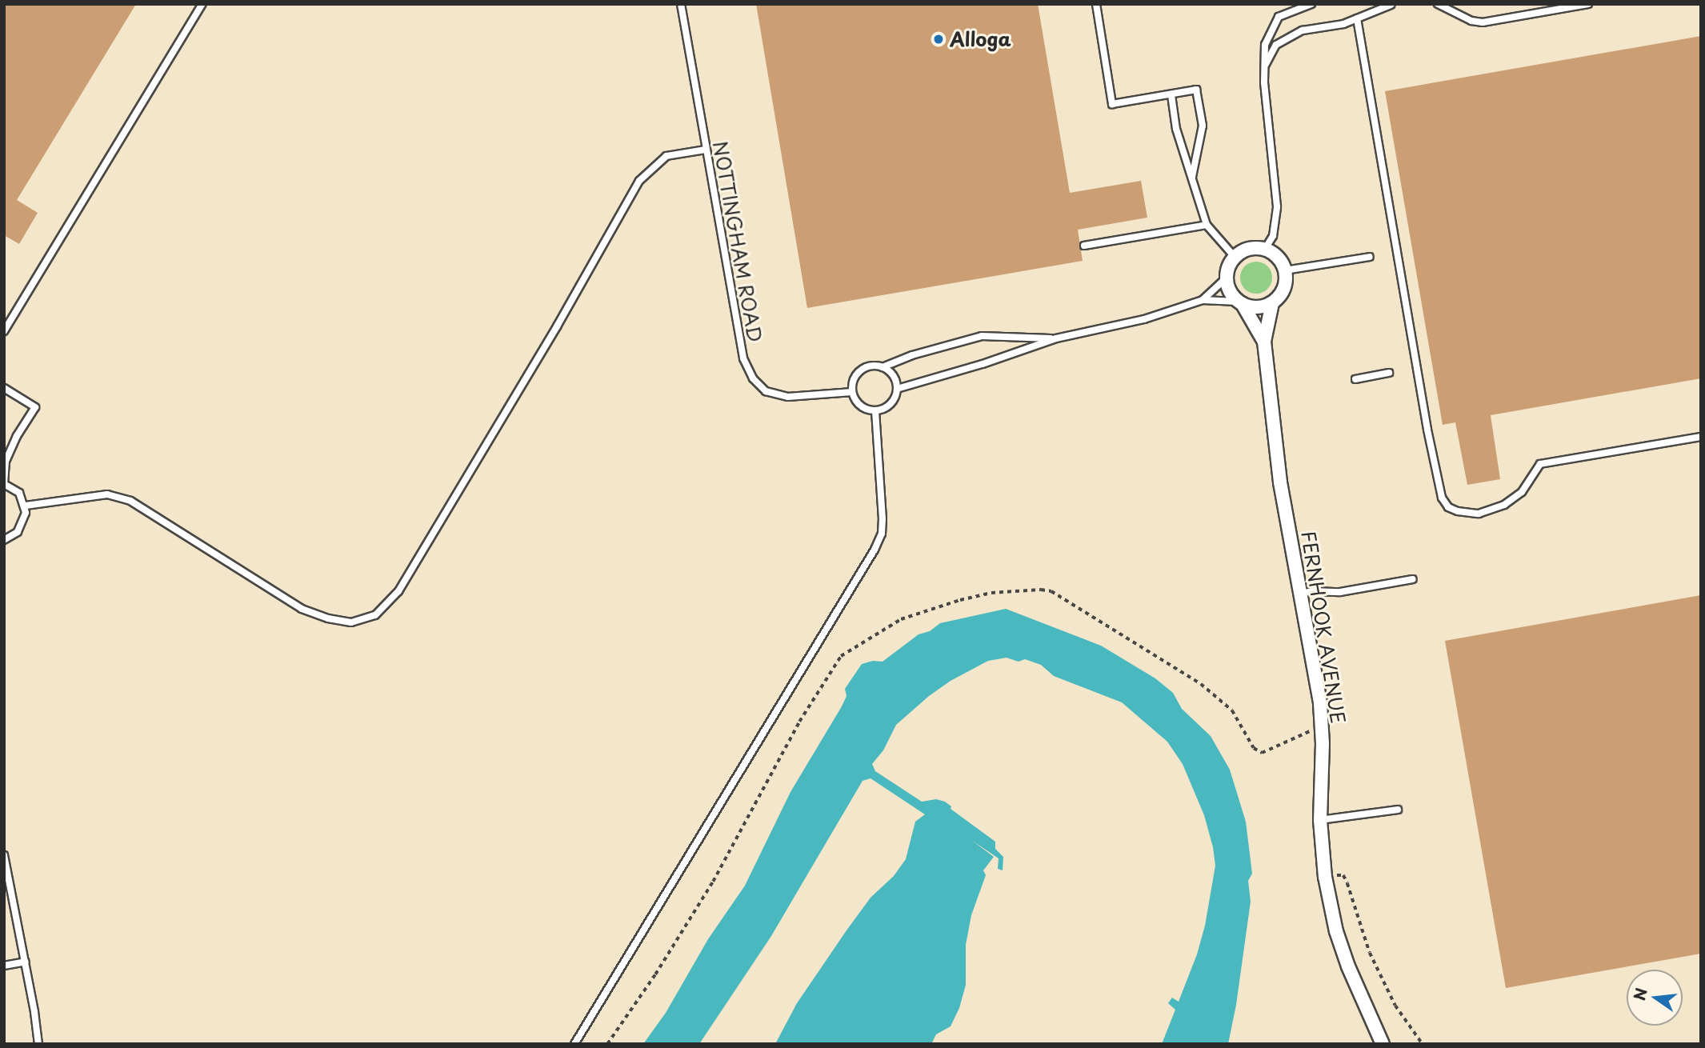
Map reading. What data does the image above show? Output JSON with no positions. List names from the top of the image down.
{
  "streets": {
    "street": ["FERNHOOK AVENUE"],
    "lane": ["NOTTINGHAM ROAD"]
  },
  "places": ["Alloga"],
  "north": "left"
}
